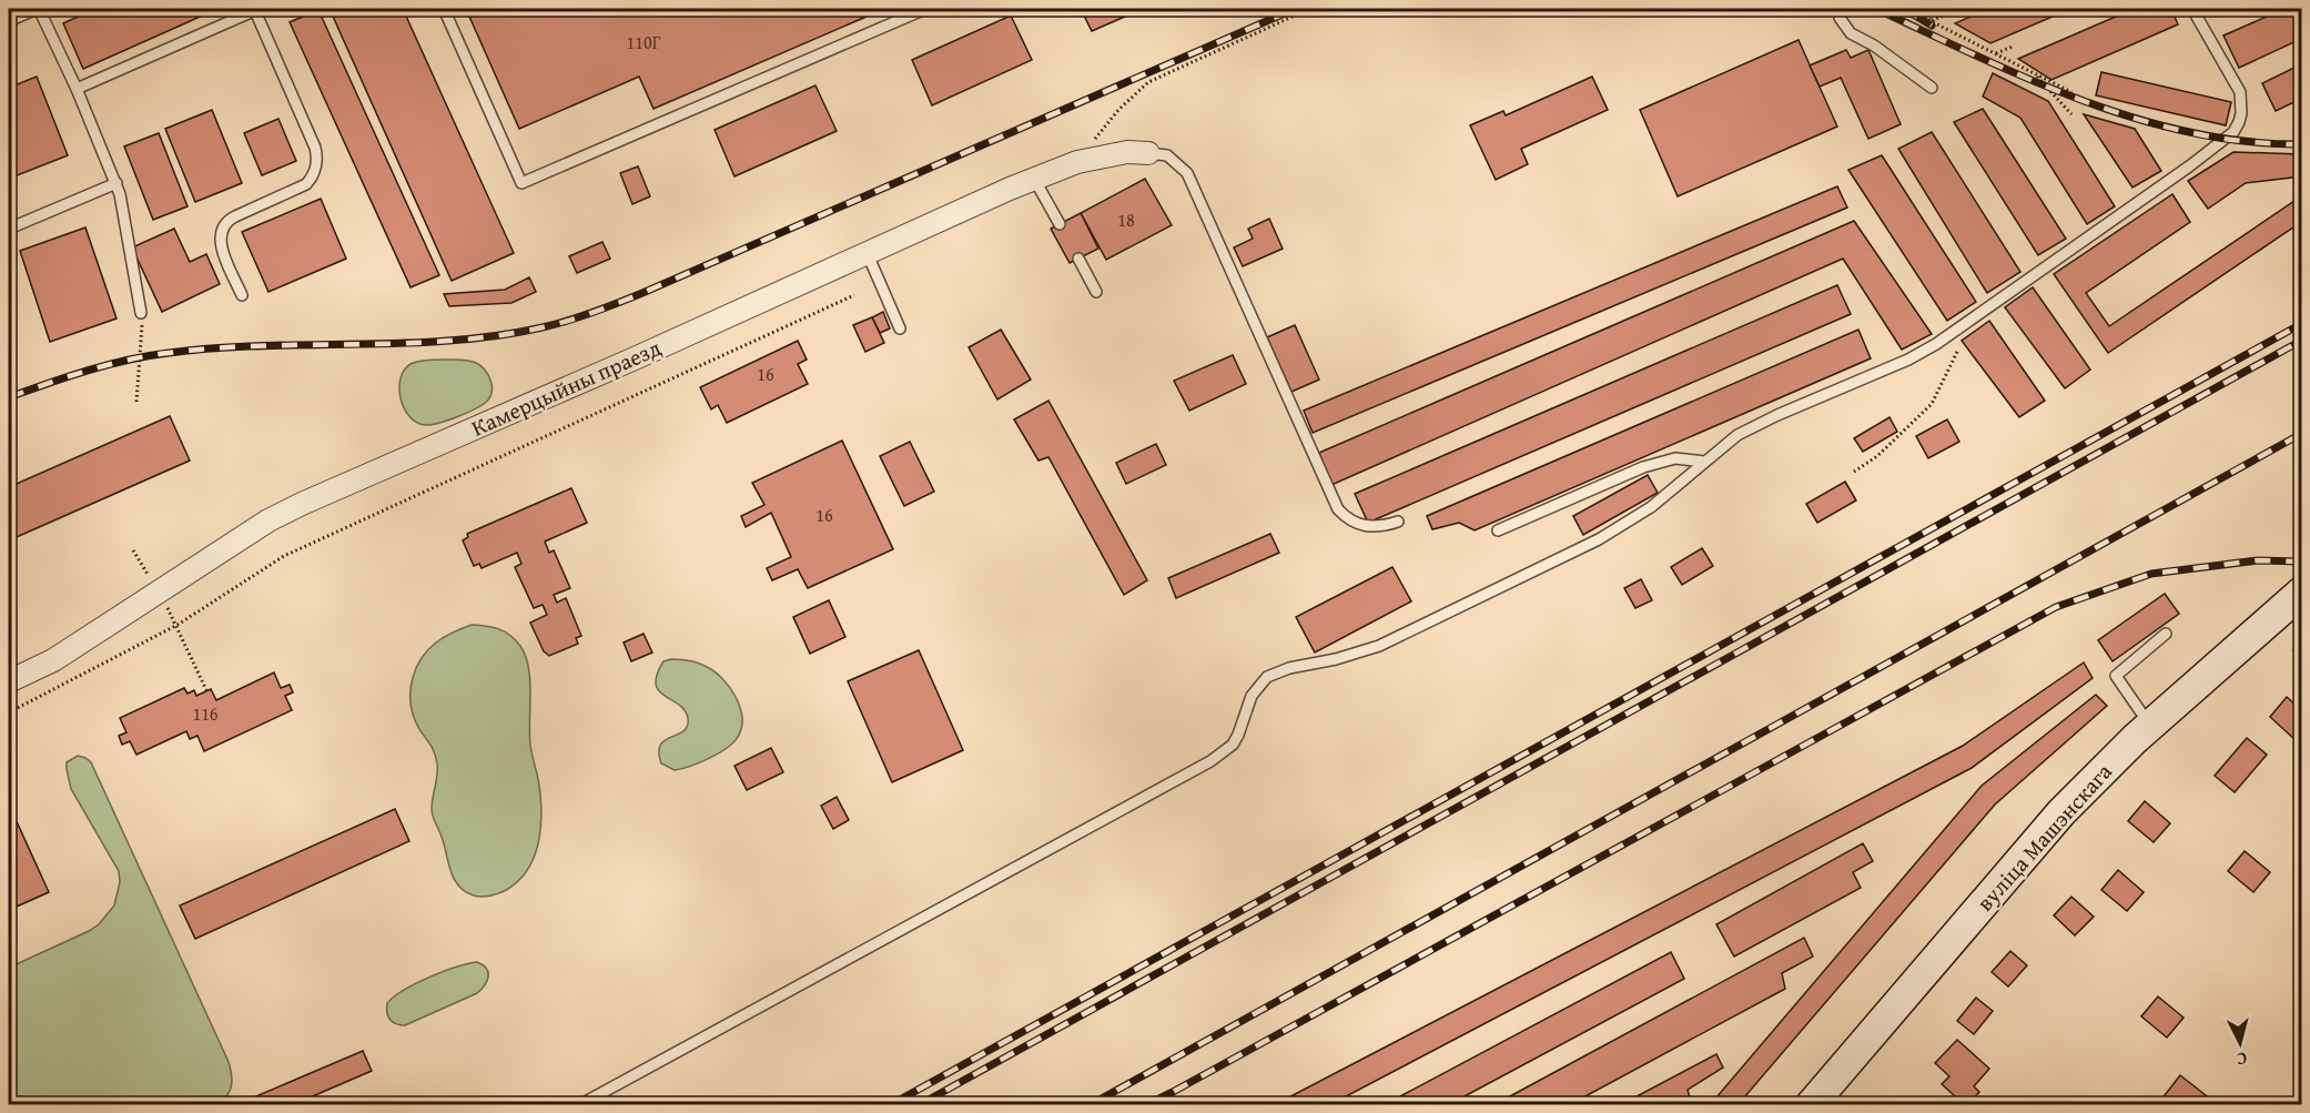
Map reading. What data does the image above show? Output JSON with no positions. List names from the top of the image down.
{
  "streets": {
    "main road": ["вуліца Машэнскага"],
    "street": ["Камерцыйны праезд"]
  },
  "house_numbers": [
    "110Г",
    "18",
    "16",
    "16",
    "116"
  ],
  "north": "bottom"
}
